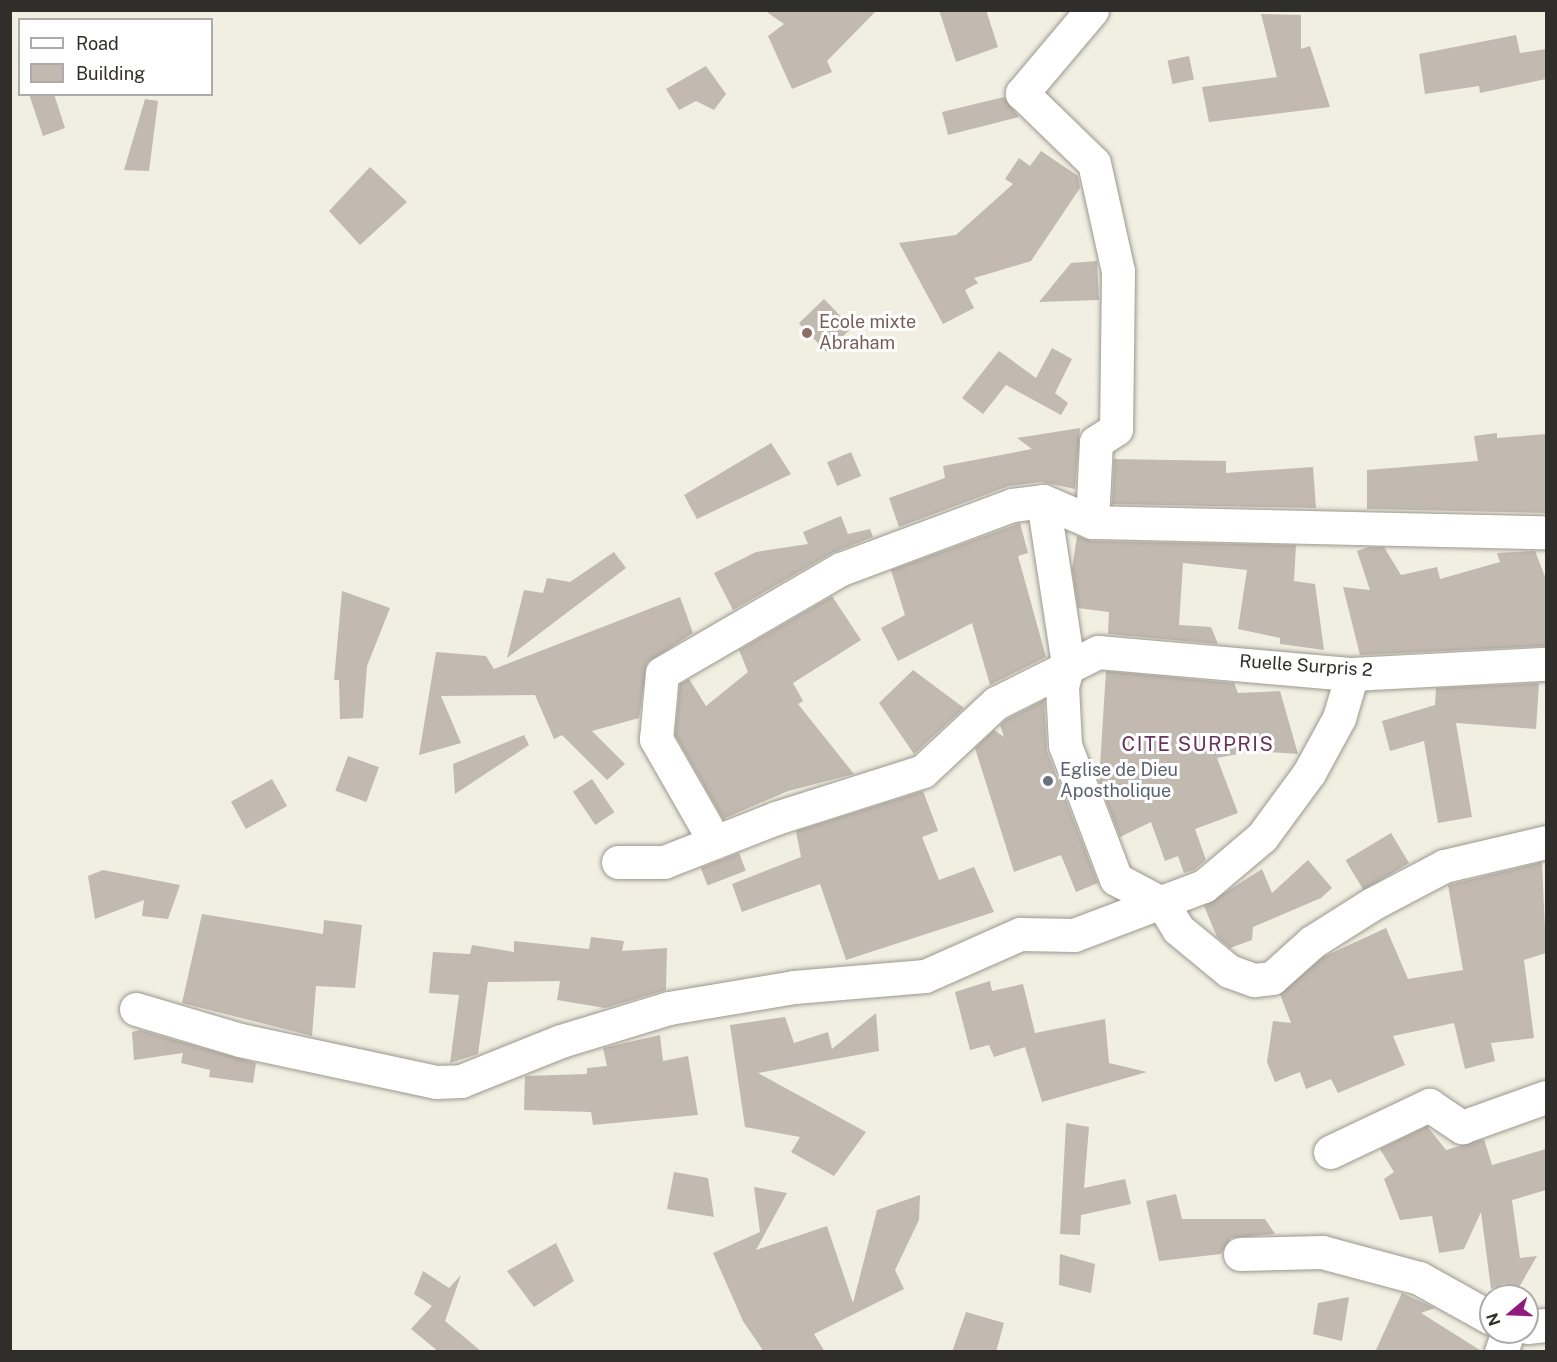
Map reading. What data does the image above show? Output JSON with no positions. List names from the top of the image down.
{
  "streets": {
    "street": ["Ruelle Surpris 2"]
  },
  "districts": ["CITE SURPRIS"],
  "places": ["Ecole mixte Abraham", "Eglise de Dieu Apostholique"],
  "legend": ["Road", "Building"],
  "north": "left"
}
